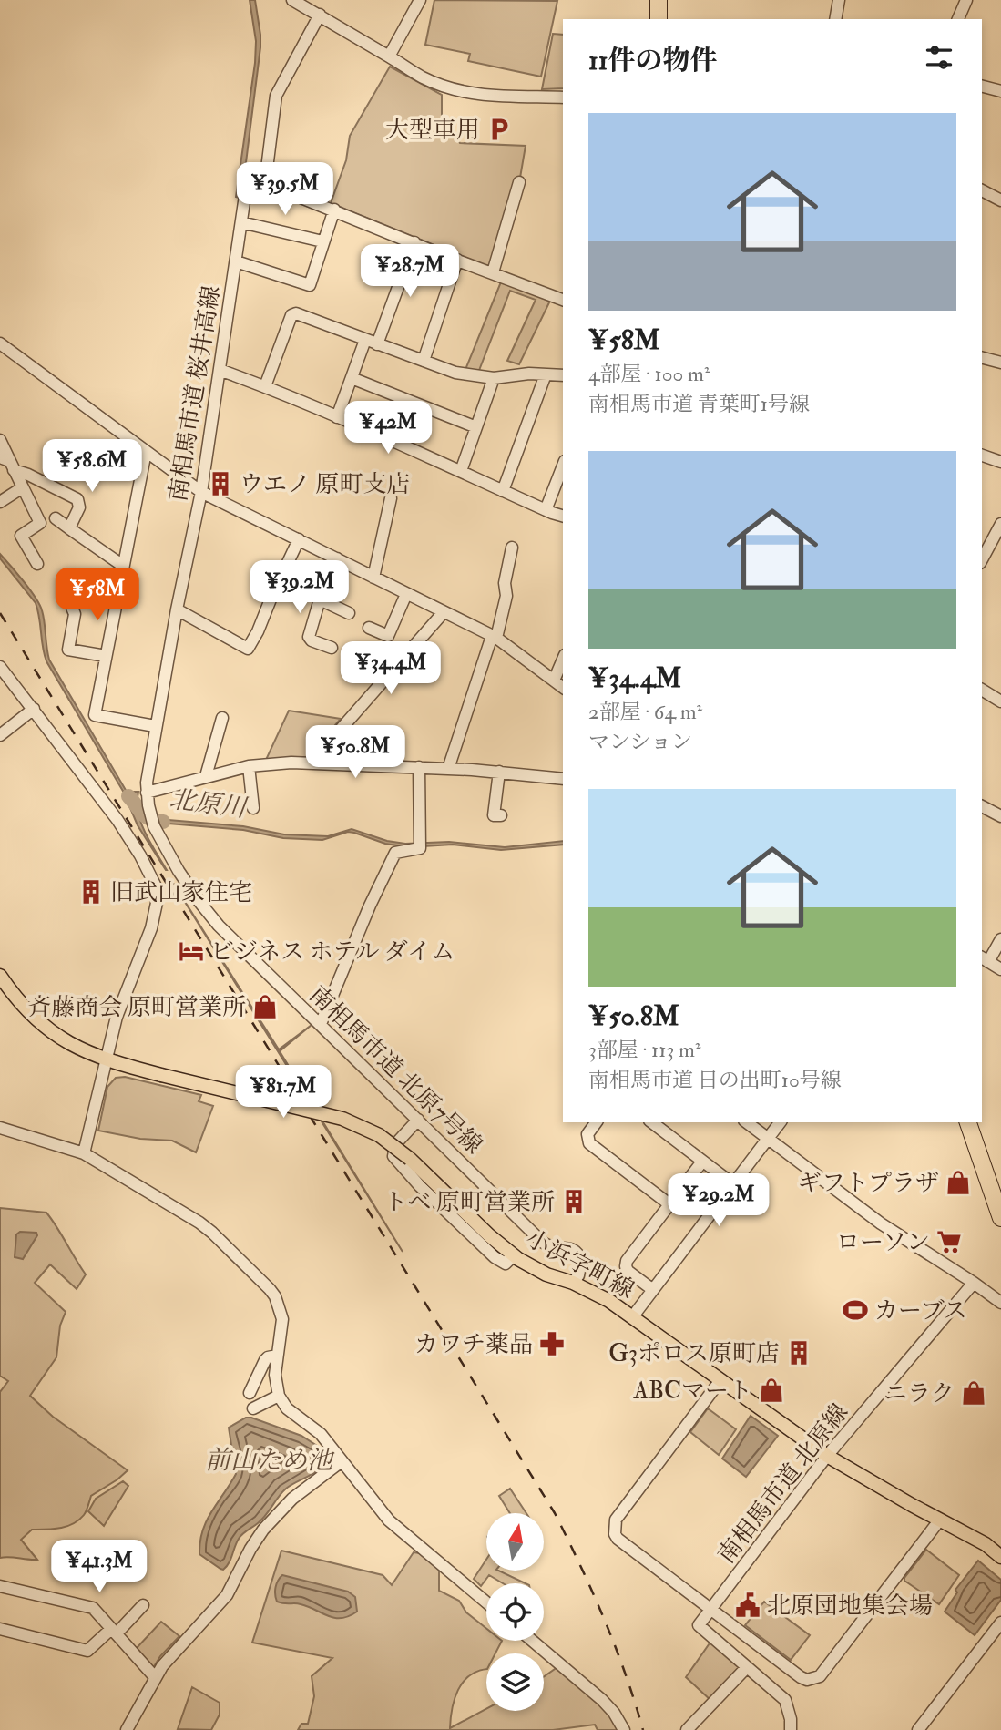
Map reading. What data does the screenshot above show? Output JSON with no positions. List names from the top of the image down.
{
  "streets": {
    "main road": ["小浜字町線"],
    "street": ["南相馬市道 桜井高線", "南相馬市道 北原7号線", "南相馬市道 北原線"]
  },
  "crossings": [
    ["南相馬市道 桜井高線", "南相馬市道 北原7号線"],
    ["南相馬市道 北原7号線", "小浜字町線"],
    ["小浜字町線", "南相馬市道 北原線"]
  ],
  "water": ["北原川", "前山ため池"],
  "places": {
    "parking": ["大型車用"],
    "building": [
      "ウエノ 原町支店",
      "旧武山家住宅",
      "トベ 原町営業所",
      "G3ポロス原町店"
    ],
    "hotel": ["ビジネス ホテル ダイム"],
    "shop": [
      "斉藤商会 原町営業所",
      "ギフトプラザ",
      "ABCマート",
      "ニラク"
    ],
    "supermarket": ["ローソン"],
    "sports": ["カーブス"],
    "pharmacy": ["カワチ薬品"],
    "public building": ["北原団地集会場"]
  },
  "north": "top",
  "page": {
    "heading": "11件の物件",
    "list": [
      {
        "name": "¥58M",
        "note": "4部屋 · 100 m² · 南相馬市道 青葉町1号線"
      },
      {
        "name": "¥34.4M",
        "note": "2部屋 · 64 m² · マンション"
      },
      {
        "name": "¥50.8M",
        "note": "3部屋 · 113 m² · 南相馬市道 日の出町10号線"
      }
    ],
    "price": [
      "¥39.5M",
      "¥28.7M",
      "¥42M",
      "¥58.6M",
      "¥39.2M",
      "¥58M",
      "¥34.4M",
      "¥50.8M",
      "¥81.7M",
      "¥29.2M",
      "¥41.3M"
    ]
  }
}
